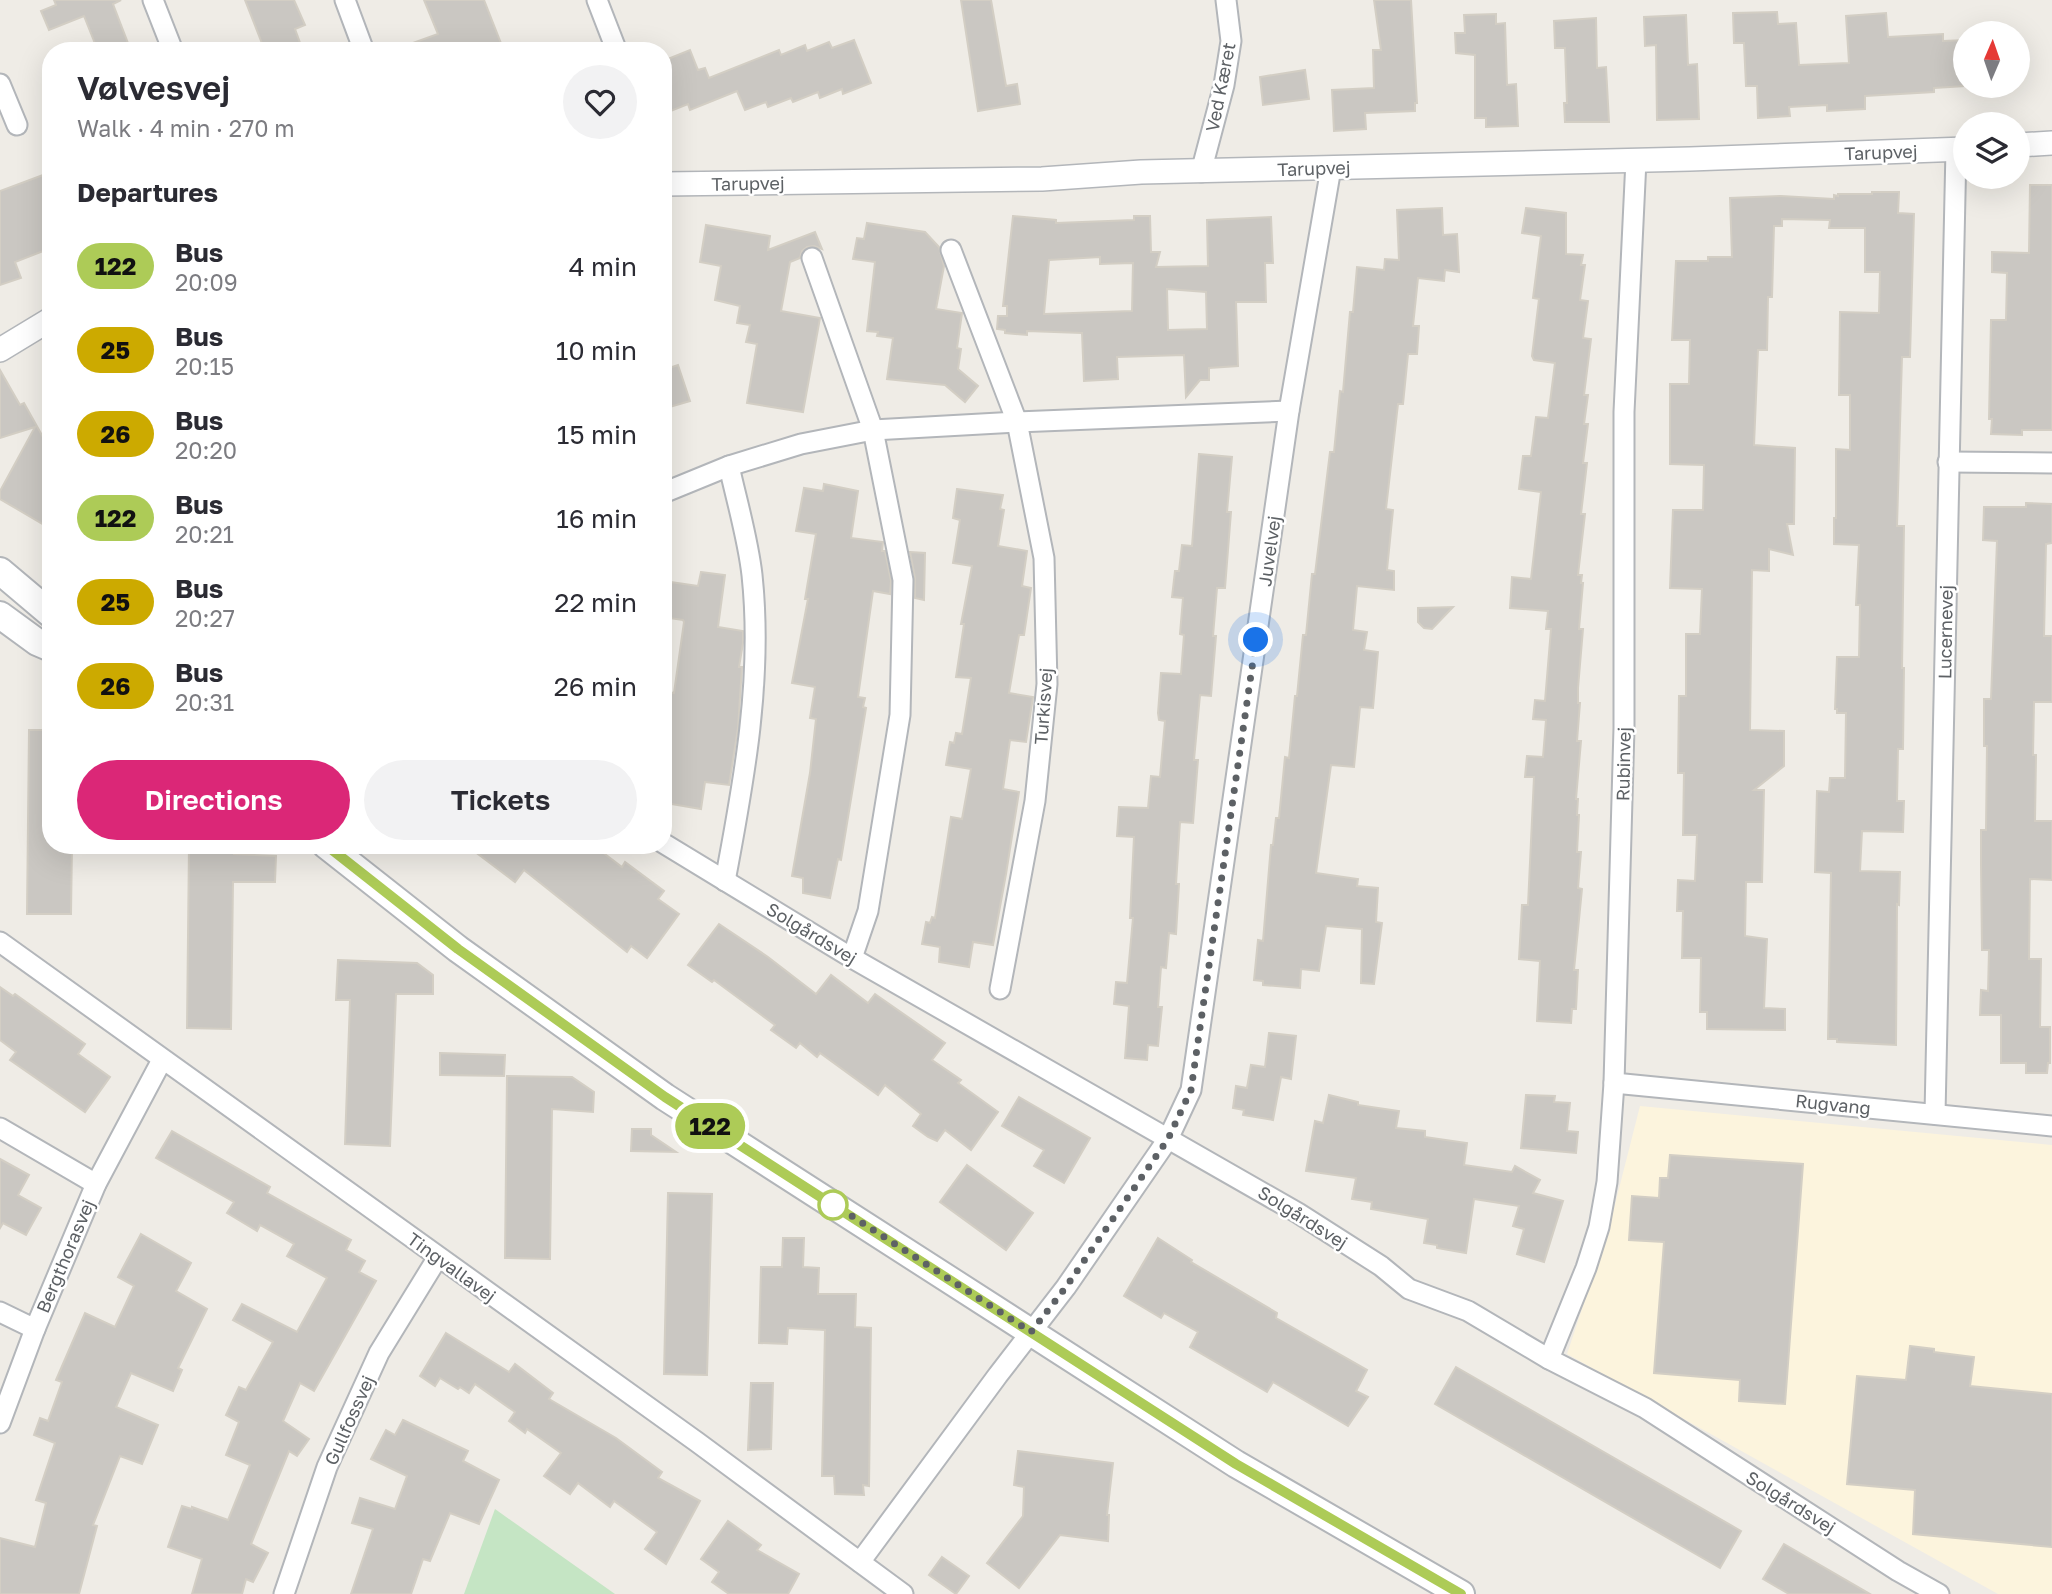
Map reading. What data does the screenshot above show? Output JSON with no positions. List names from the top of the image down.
{
  "streets": {
    "street": [
      "Ved Kæret",
      "Tarupvej",
      "Juvelvej",
      "Lucernevej",
      "Turkisvej",
      "Rubinvej",
      "Solgårdsvej",
      "Rugvang",
      "Bergthorasvej",
      "Tingvallavej",
      "Gullfossvej"
    ]
  },
  "crossings": [
    ["Ved Kæret", "Tarupvej"],
    ["Tarupvej", "Juvelvej"],
    ["Tarupvej", "Rubinvej"],
    ["Juvelvej", "Solgårdsvej"],
    ["Juvelvej", "Tingvallavej"],
    ["Lucernevej", "Rugvang"],
    ["Rubinvej", "Solgårdsvej"],
    ["Rubinvej", "Rugvang"],
    ["Bergthorasvej", "Tingvallavej"],
    ["Tingvallavej", "Gullfossvej"]
  ],
  "lines": ["bus line 122"],
  "north": "top",
  "page": {
    "on_map": "122",
    "heading": [
      ["Vølvesvej", "Walk · 4 min · 270 m"],
      "Departures"
    ],
    "list": [
      {
        "mark": "122",
        "name": "Bus",
        "note": "20:09",
        "value": "4 min"
      },
      {
        "mark": "25",
        "name": "Bus",
        "note": "20:15",
        "value": "10 min"
      },
      {
        "mark": "26",
        "name": "Bus",
        "note": "20:20",
        "value": "15 min"
      },
      {
        "mark": "122",
        "name": "Bus",
        "note": "20:21",
        "value": "16 min"
      },
      {
        "mark": "25",
        "name": "Bus",
        "note": "20:27",
        "value": "22 min"
      },
      {
        "mark": "26",
        "name": "Bus",
        "note": "20:31",
        "value": "26 min"
      }
    ],
    "buttons": ["Directions", "Tickets"]
  }
}
